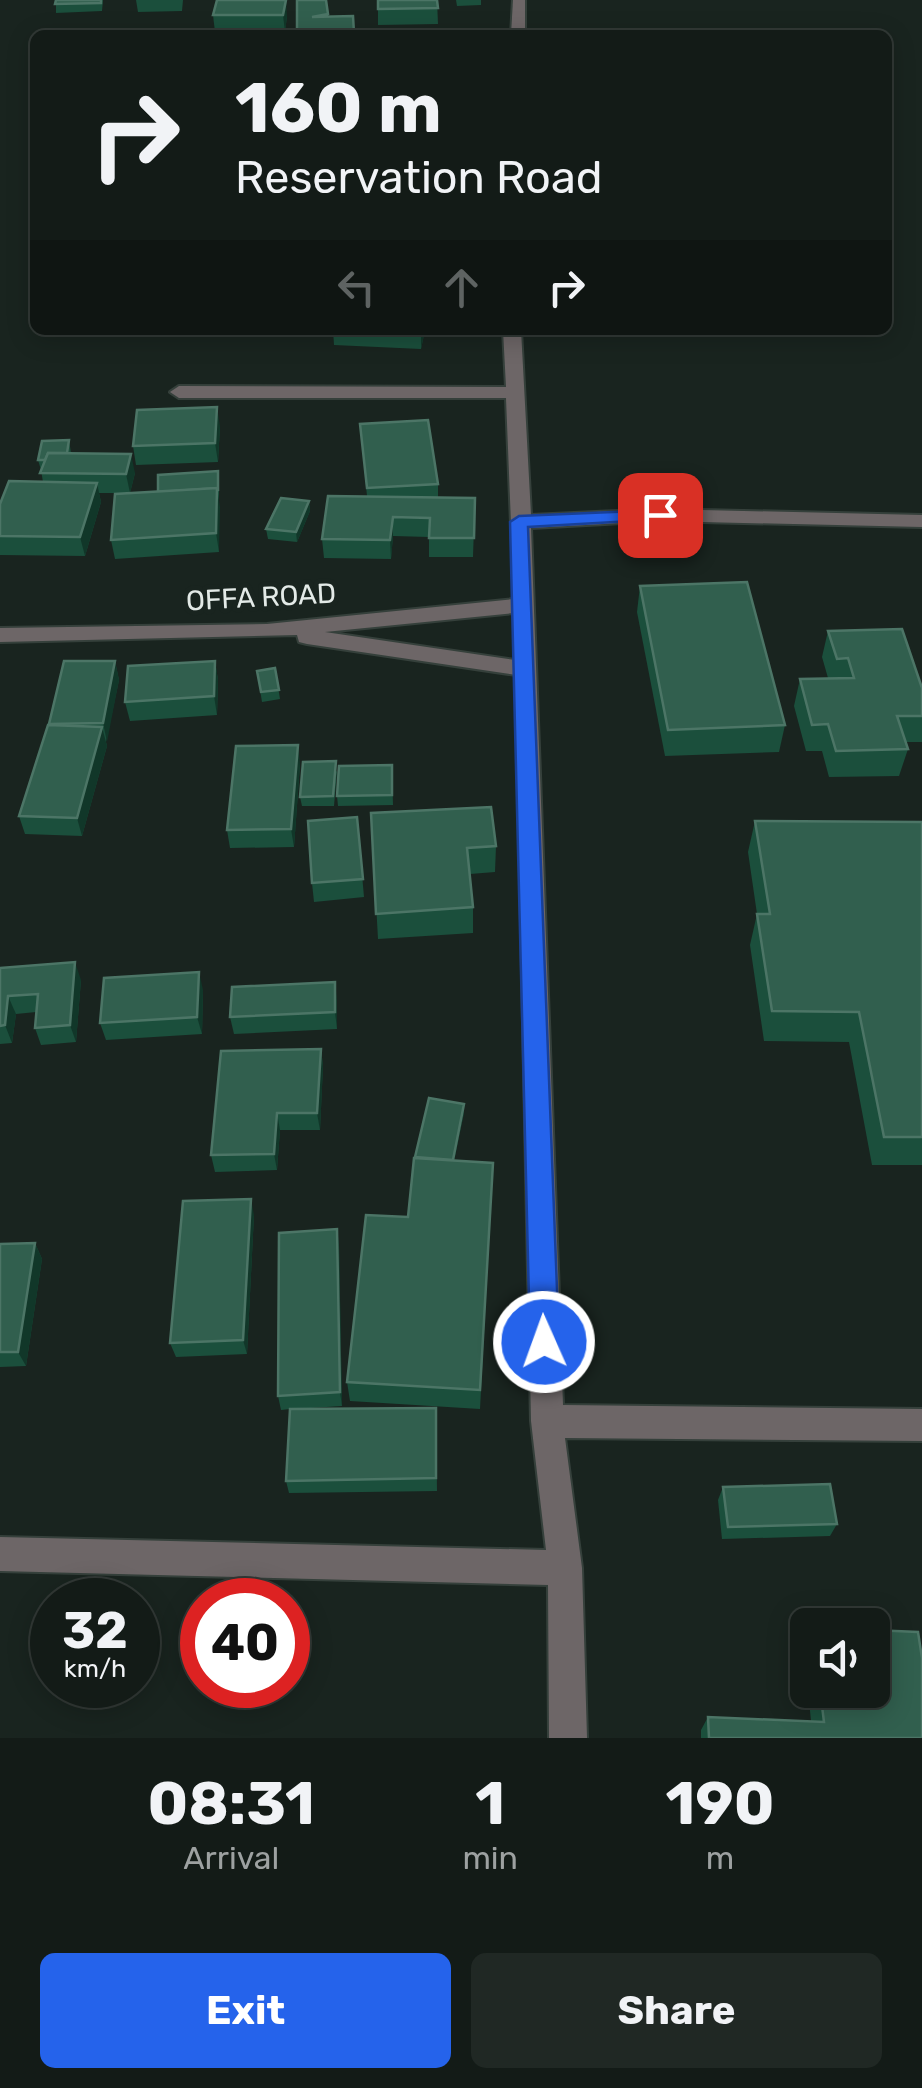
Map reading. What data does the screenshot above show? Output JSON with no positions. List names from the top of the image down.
{
  "streets": {
    "street": ["OFFA ROAD"]
  },
  "page": {
    "turn": ["160 m", "Reservation Road"],
    "speed": "32 km/h",
    "limit": "40",
    "eta": [
      "08:31",
      "Arrival",
      "1",
      "min",
      "190",
      "m"
    ],
    "buttons": ["Exit", "Share"]
  }
}
